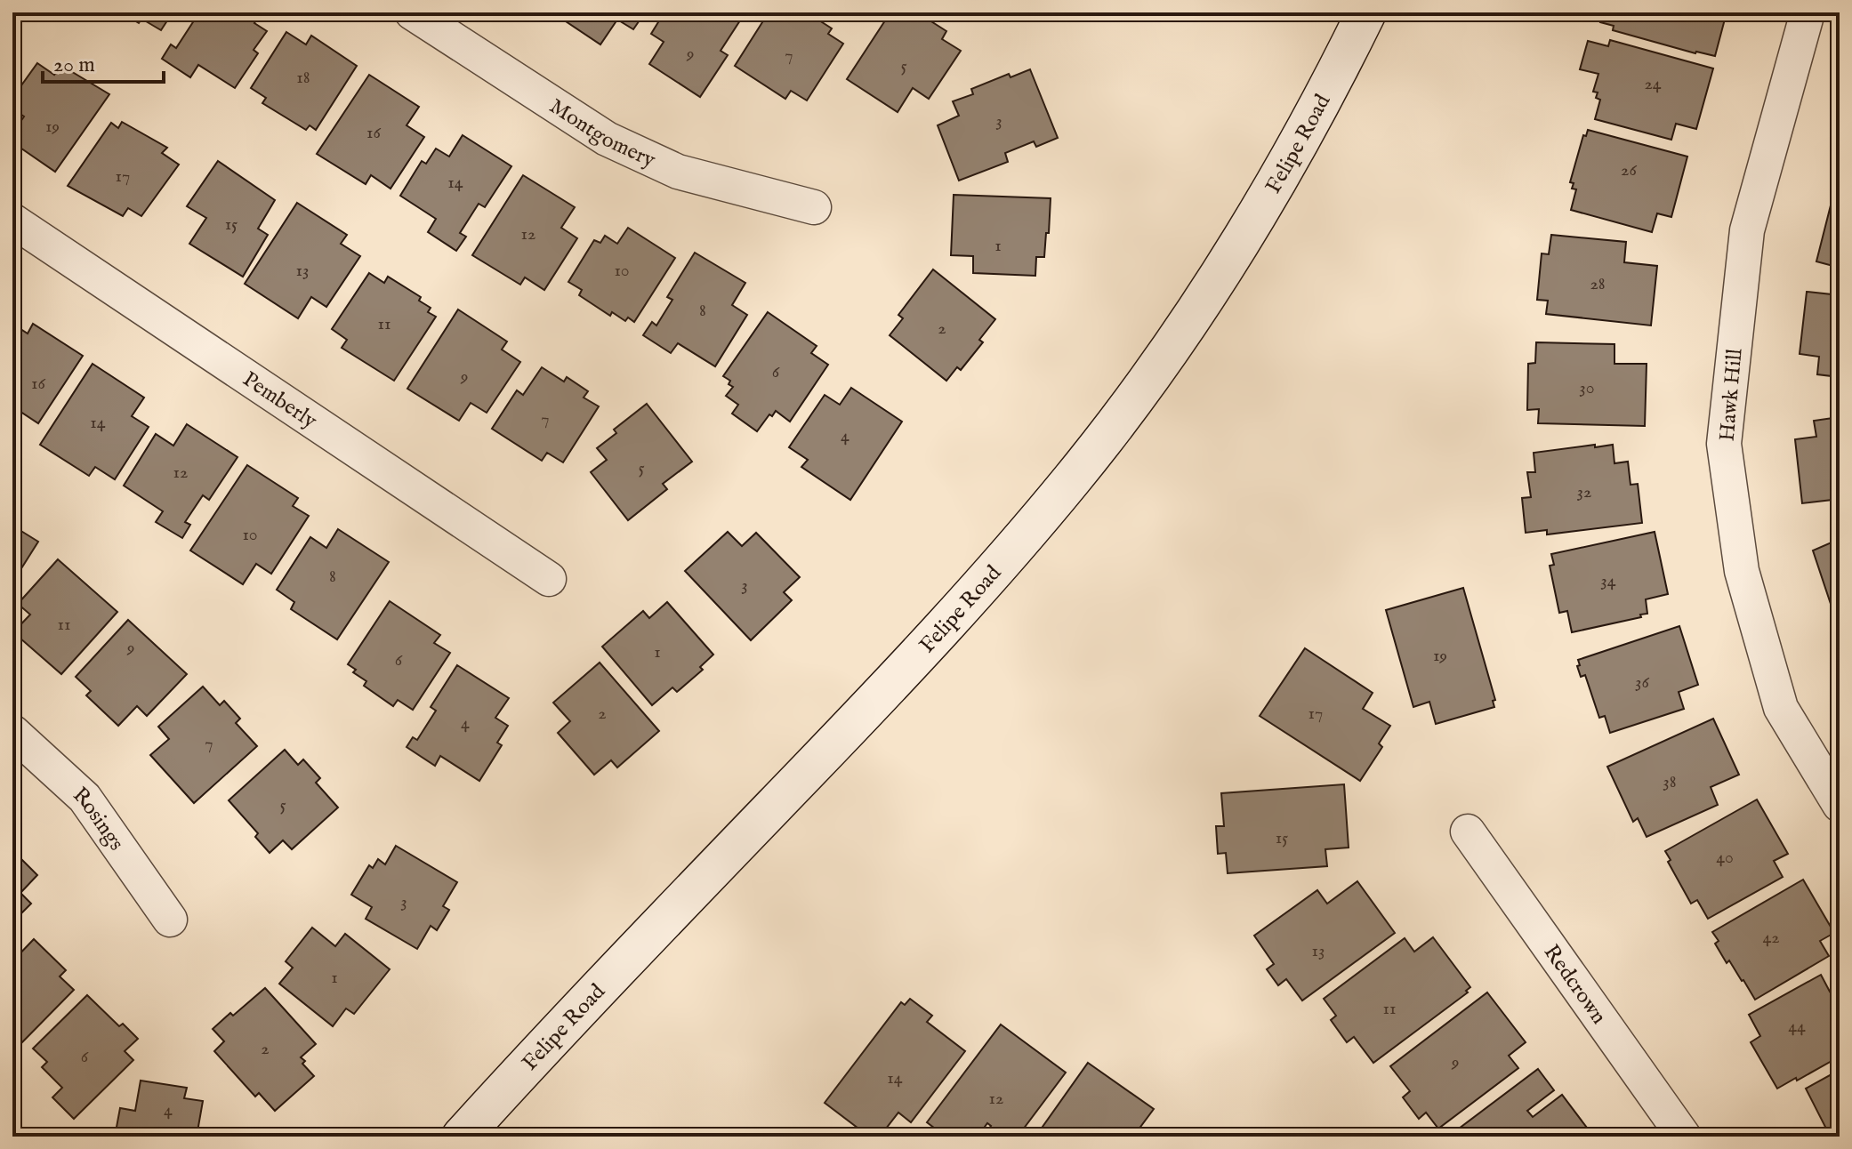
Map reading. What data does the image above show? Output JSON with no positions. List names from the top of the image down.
{
  "streets": {
    "main road": ["Felipe Road"],
    "street": [
      "Montgomery",
      "Hawk Hill",
      "Pemberly",
      "Rosings",
      "Redcrown"
    ]
  },
  "house_numbers": [
    "9",
    "7",
    "5",
    "18",
    "24",
    "3",
    "19",
    "16",
    "26",
    "17",
    "14",
    "15",
    "12",
    "1",
    "13",
    "10",
    "28",
    "8",
    "11",
    "2",
    "6",
    "9",
    "16",
    "30",
    "7",
    "14",
    "4",
    "5",
    "12",
    "32",
    "10",
    "8",
    "34",
    "3",
    "11",
    "9",
    "1",
    "19",
    "6",
    "36",
    "2",
    "17",
    "4",
    "7",
    "38",
    "5",
    "15",
    "40",
    "3",
    "42",
    "13",
    "1",
    "11",
    "44",
    "2",
    "6",
    "9",
    "14",
    "12",
    "4"
  ],
  "scale_bar": "20 m"
}
